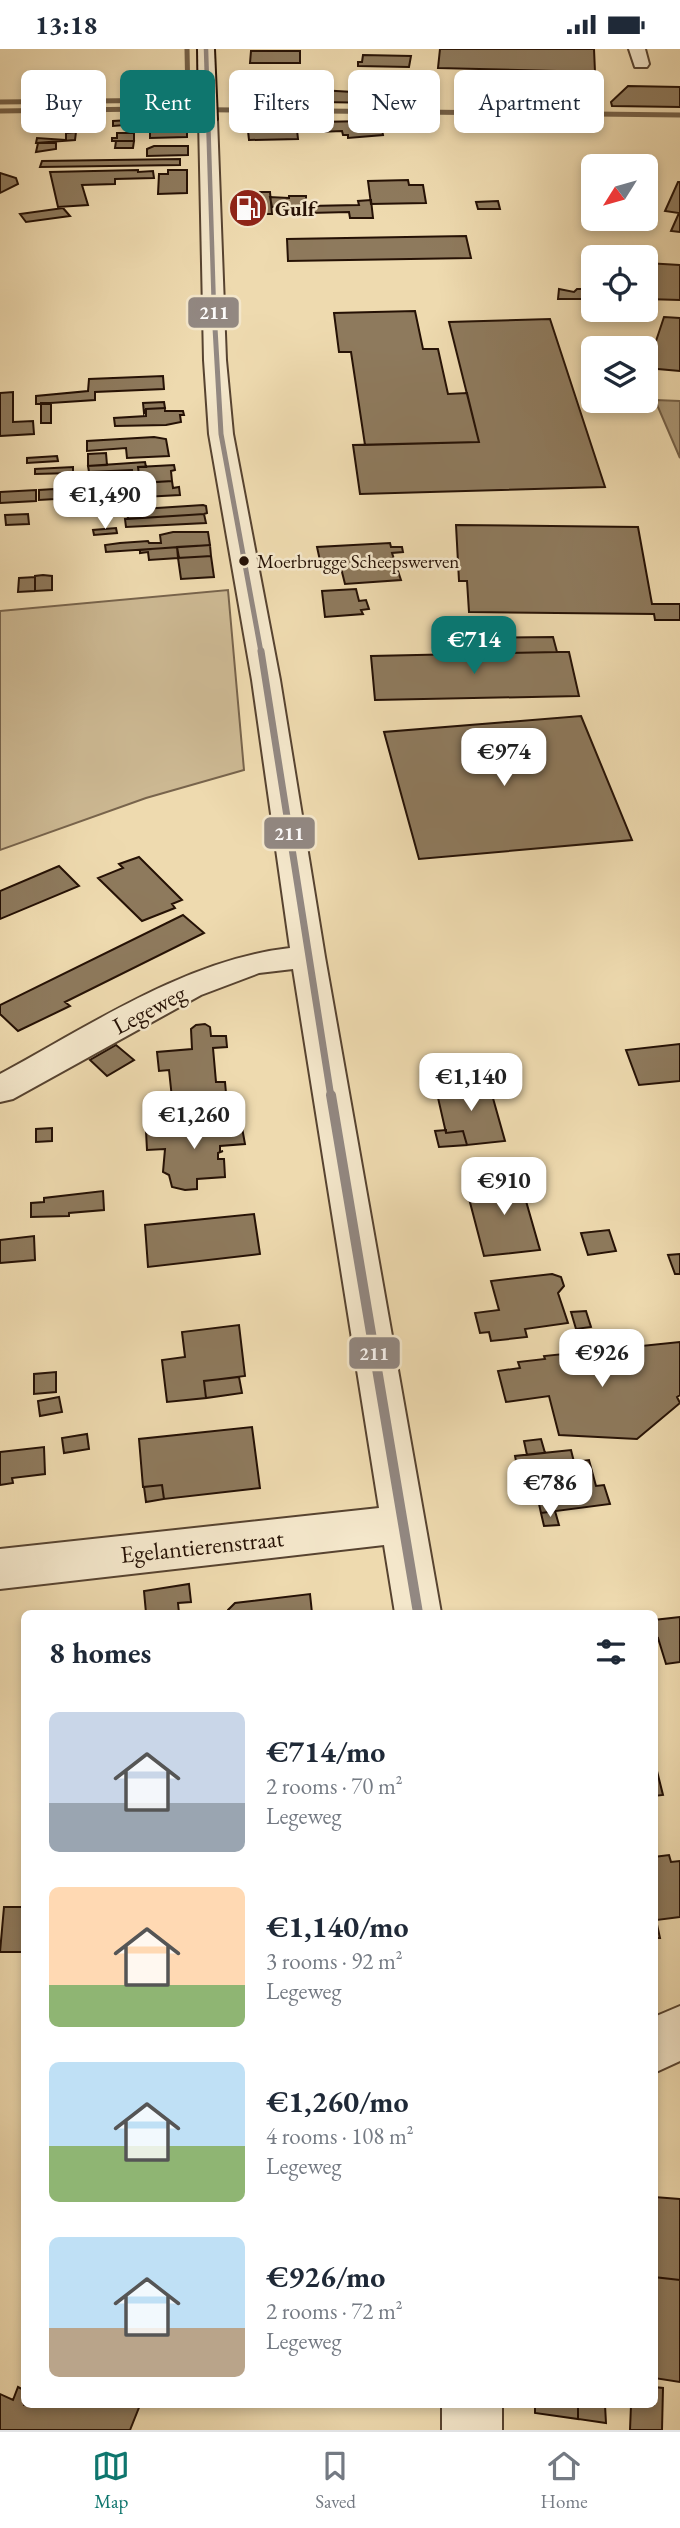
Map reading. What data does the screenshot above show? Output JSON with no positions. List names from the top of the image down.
{
  "streets": {
    "street": ["Legeweg", "Egelantierenstraat"]
  },
  "places": {
    "fuel station": ["Gulf"],
    "other": ["Moerbrugge Scheepswerven"]
  },
  "lines": ["transit line 211"],
  "north": "bottom left",
  "page": {
    "status": "13:18",
    "chip": [
      "Buy",
      "Rent",
      "Filters",
      "New",
      "Apartment"
    ],
    "price": [
      "€1,490",
      "€714",
      "€974",
      "€1,140",
      "€1,260",
      "€910",
      "€926",
      "€786"
    ],
    "heading": "8 homes",
    "list": [
      {
        "name": "€714/mo",
        "note": "2 rooms · 70 m² · Legeweg"
      },
      {
        "name": "€1,140/mo",
        "note": "3 rooms · 92 m² · Legeweg"
      },
      {
        "name": "€1,260/mo",
        "note": "4 rooms · 108 m² · Legeweg"
      },
      {
        "name": "€926/mo",
        "note": "2 rooms · 72 m² · Legeweg"
      }
    ],
    "tabs": ["Map", "Saved", "Home"]
  }
}
